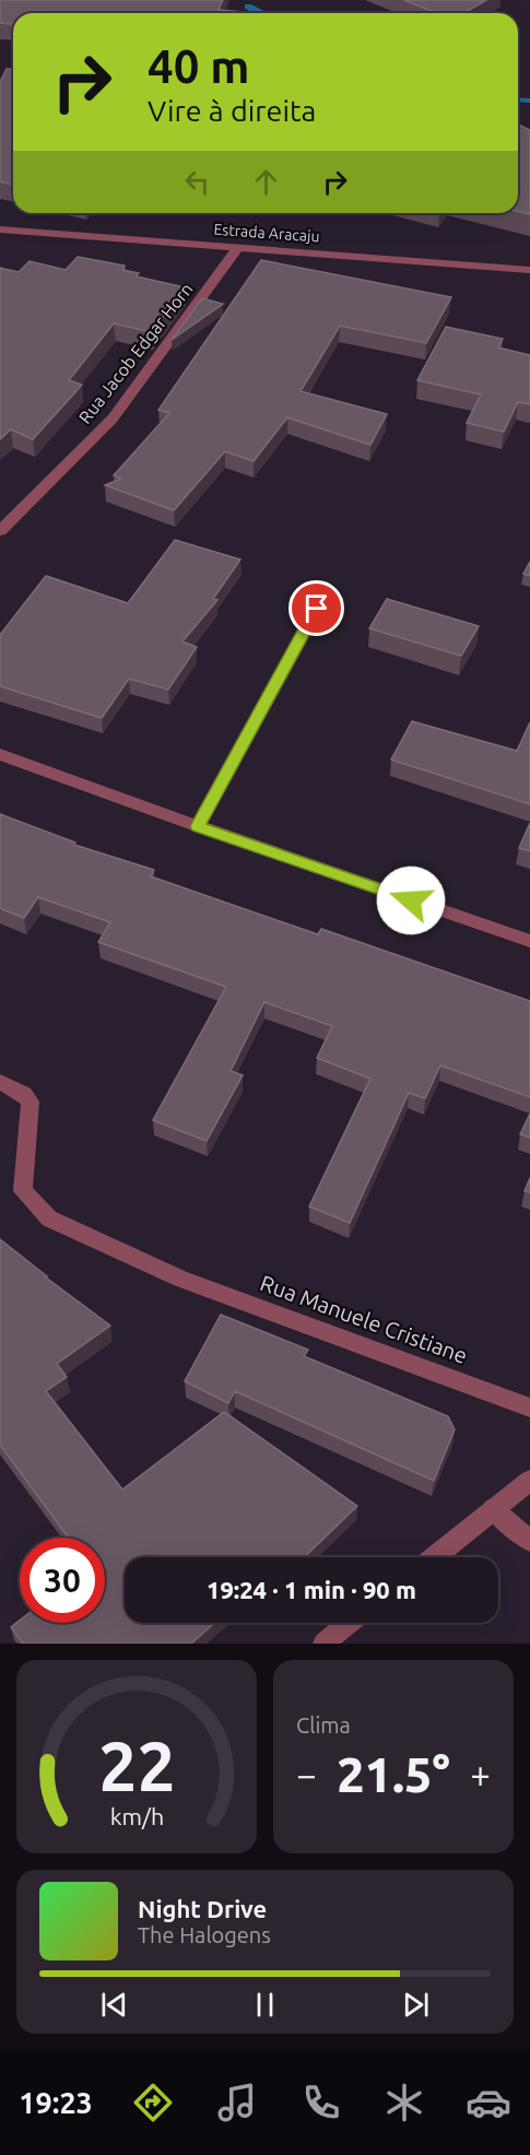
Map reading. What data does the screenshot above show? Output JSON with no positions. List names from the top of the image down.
{
  "streets": {
    "street": ["Estrada Aracaju", "Rua Jacob Edgar Horn", "Rua Manuele Cristiane"]
  },
  "crossings": [
    ["Estrada Aracaju", "Rua Jacob Edgar Horn"]
  ],
  "page": {
    "turn": ["40 m", "Vire à direita"],
    "limit": "30",
    "trip": "19:24 · 1 min · 90 m",
    "tile": "Clima",
    "heat": ["−", "21.5°", "+"],
    "song": ["Night Drive", "The Halogens"],
    "tabs": "19:23",
    "gauge": ["22", "km/h"]
  }
}
